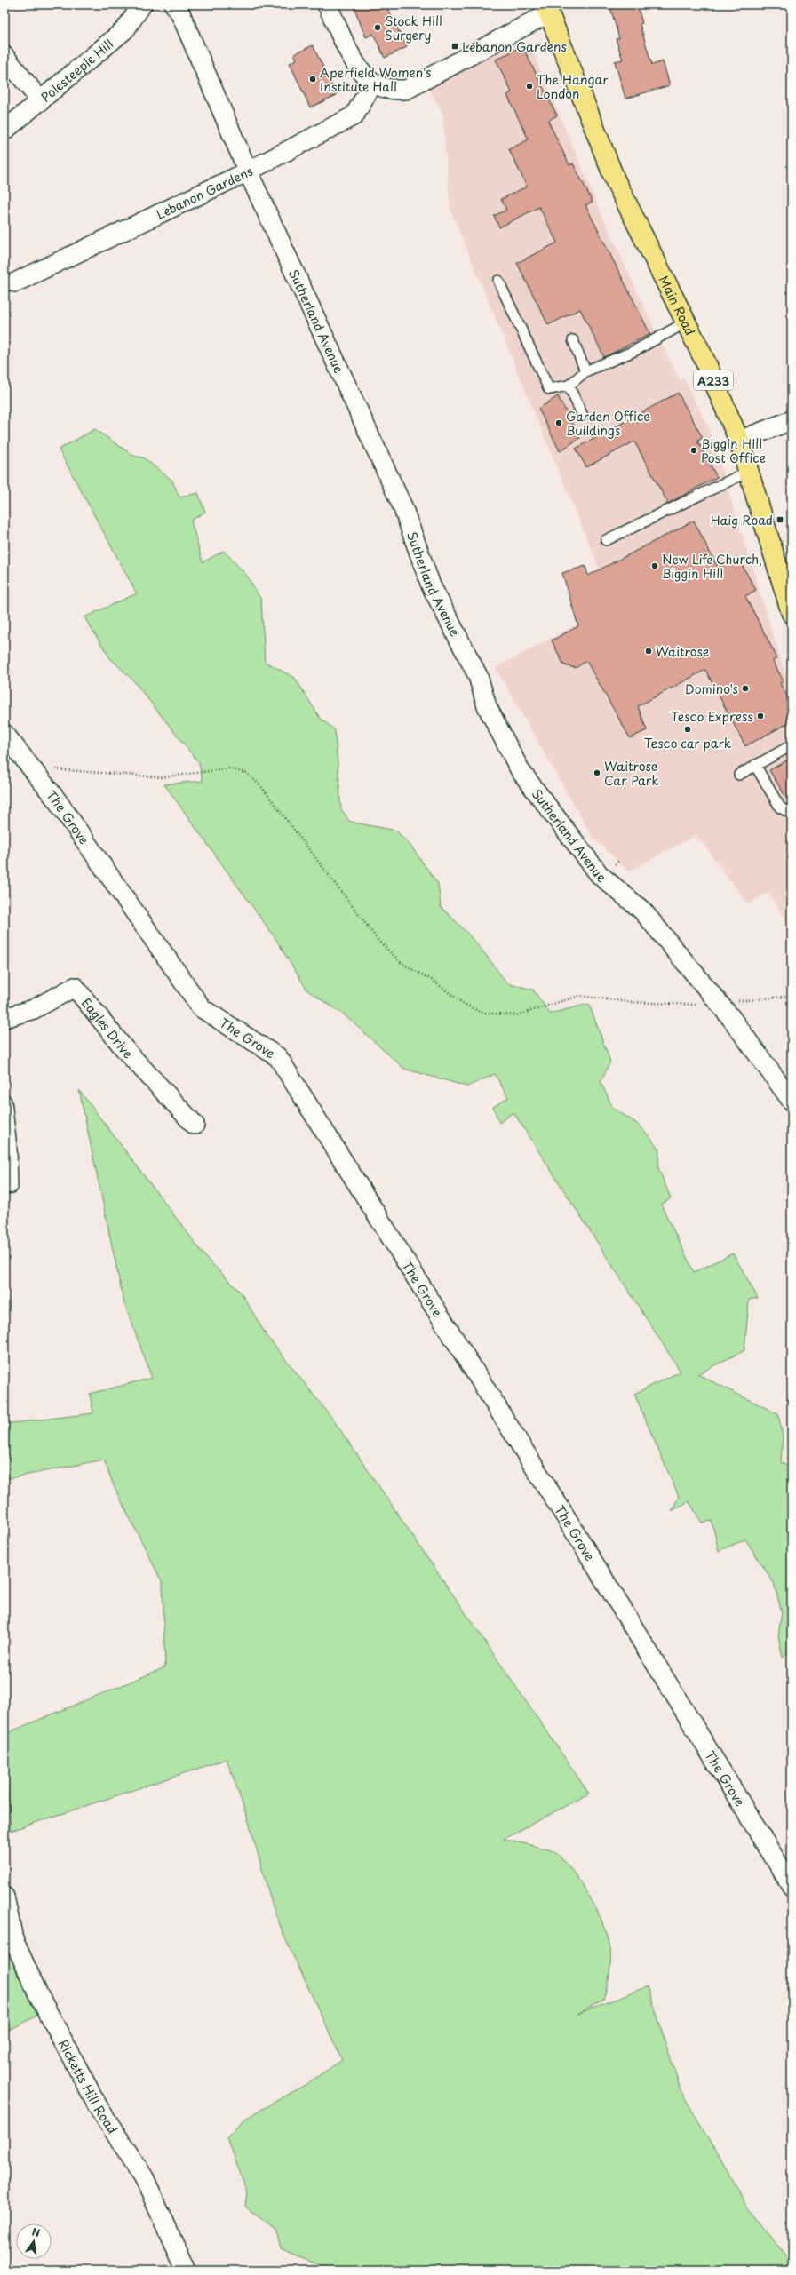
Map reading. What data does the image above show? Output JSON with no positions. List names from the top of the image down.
{
  "streets": {
    "main road": ["Main Road", "A233"],
    "street": [
      "Polesteeple Hill",
      "Lebanon Gardens",
      "Sutherland Avenue",
      "The Grove",
      "Eagles Drive",
      "Ricketts Hill Road"
    ]
  },
  "crossings": [
    ["Lebanon Gardens", "Sutherland Avenue"]
  ],
  "places": {
    "other": [
      "Stock Hill Surgery",
      "Aperfield Women's Institute Hall",
      "The Hangar London",
      "Garden Office Buildings",
      "Biggin Hill Post Office",
      "New Life Church, Biggin Hill",
      "Waitrose",
      "Domino's",
      "Tesco Express",
      "Tesco car park",
      "Waitrose Car Park"
    ],
    "transit": ["Lebanon Gardens", "Haig Road"]
  },
  "north": "top"
}
